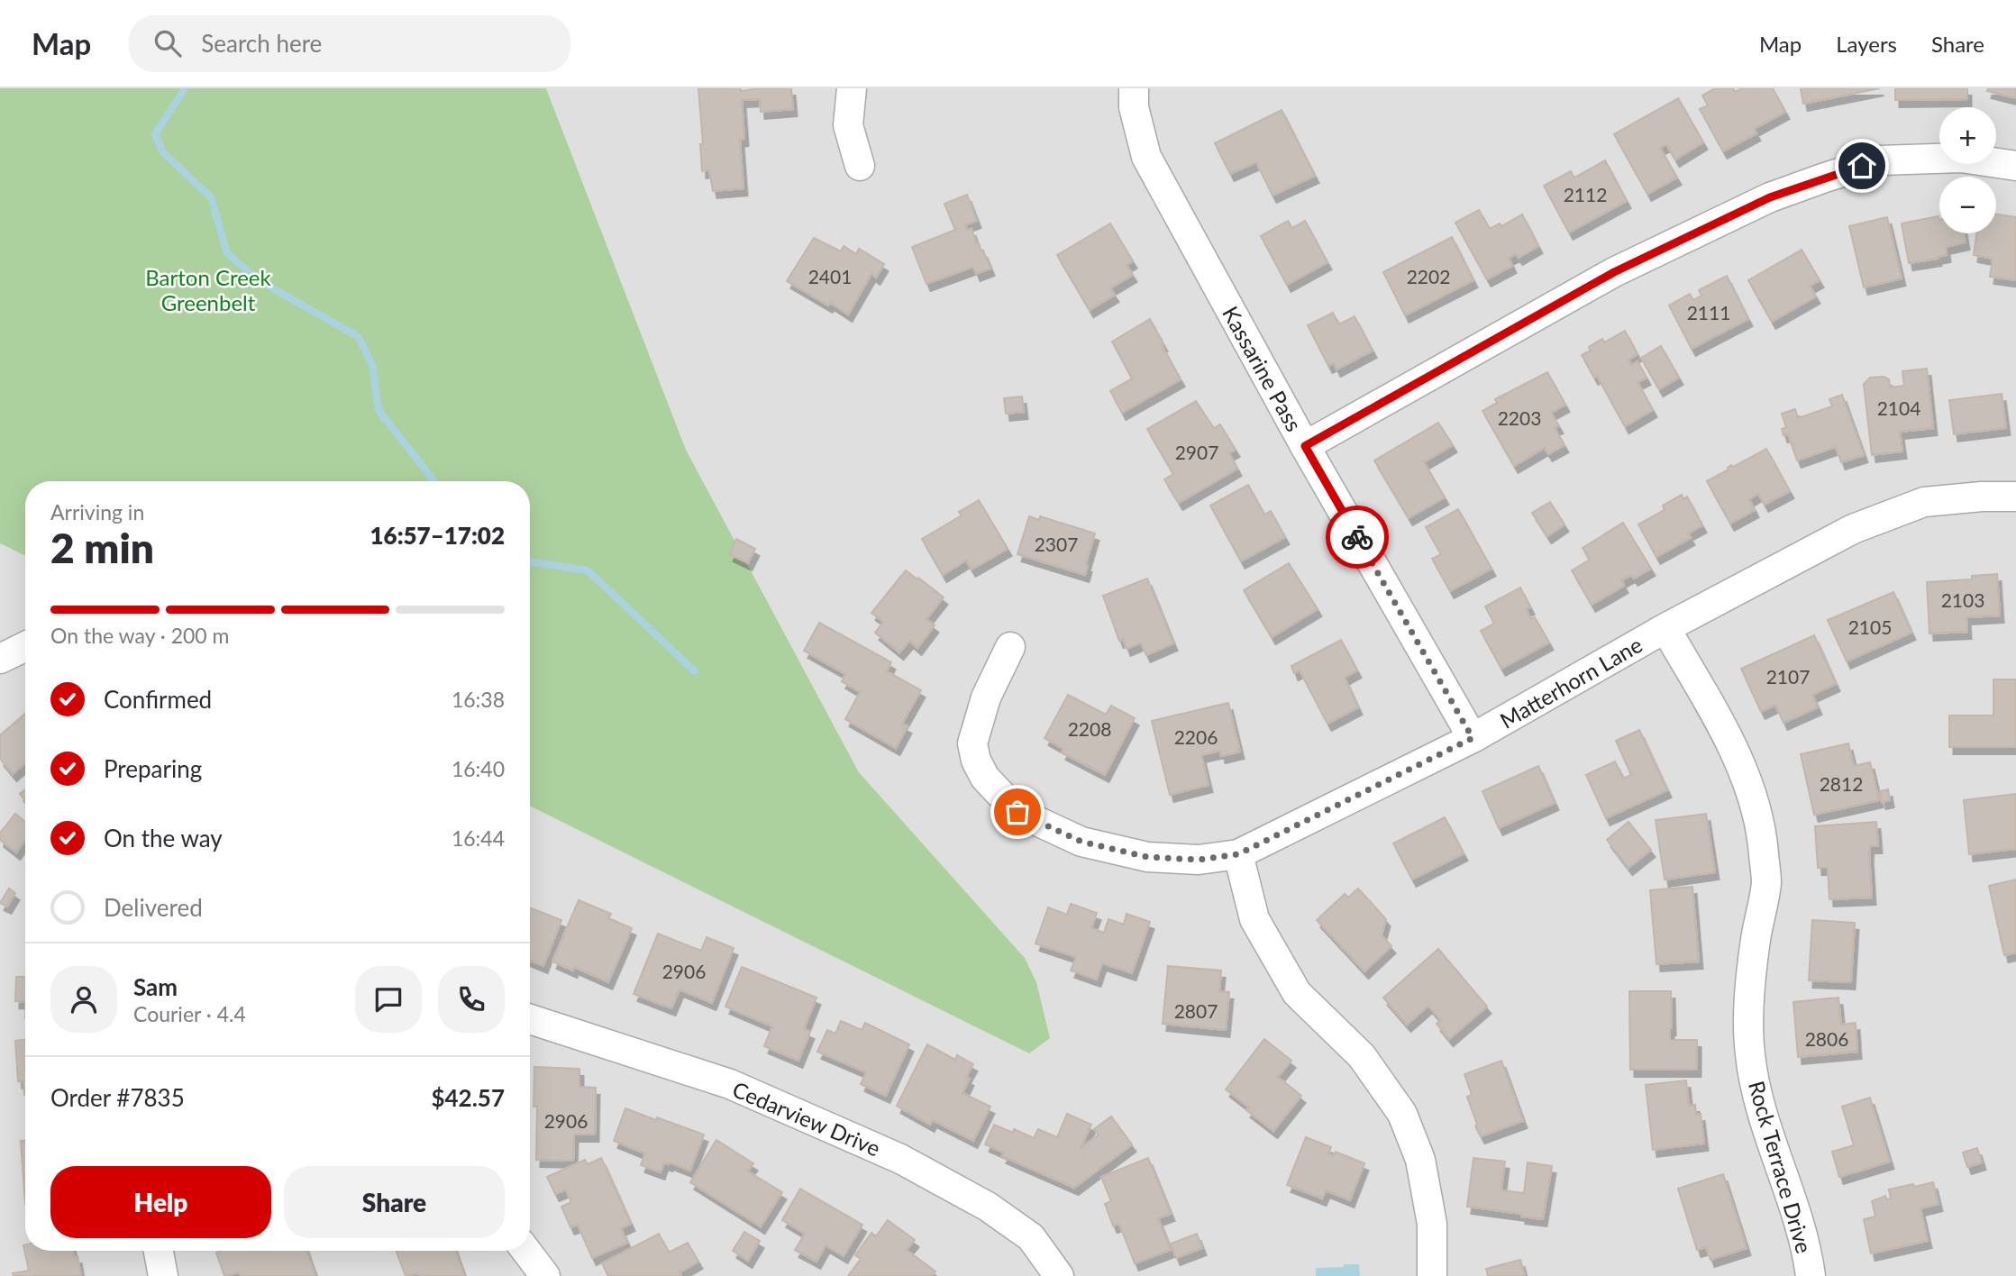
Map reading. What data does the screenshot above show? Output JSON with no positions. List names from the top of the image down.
{
  "streets": {
    "street": [
      "Kassarine Pass",
      "Matterhorn Lane",
      "Cedarview Drive",
      "Rock Terrace Drive"
    ]
  },
  "crossings": [
    ["Kassarine Pass", "Matterhorn Lane"],
    ["Matterhorn Lane", "Rock Terrace Drive"]
  ],
  "parks": ["Barton Creek Greenbelt"],
  "house_numbers": [
    "2112",
    "2401",
    "2202",
    "2111",
    "2104",
    "2203",
    "2907",
    "2307",
    "2103",
    "2105",
    "2107",
    "2208",
    "2206",
    "2812",
    "2906",
    "2807",
    "2806",
    "2906"
  ],
  "page": {
    "header": "Map",
    "search": "Search here",
    "nav": ["Map", "Layers", "Share"],
    "map_buttons": ["+", "−"],
    "heading": ["2 min", "Arriving in", "16:57–17:02"],
    "panel": [
      "Sam",
      "Courier · 4.4",
      "Order #7835",
      "$42.57"
    ],
    "bar": "On the way · 200 m",
    "list": [
      ["Confirmed", "16:38"],
      ["Preparing", "16:40"],
      ["On the way", "16:44"],
      "Delivered"
    ],
    "buttons": ["Help", "Share"]
  }
}
